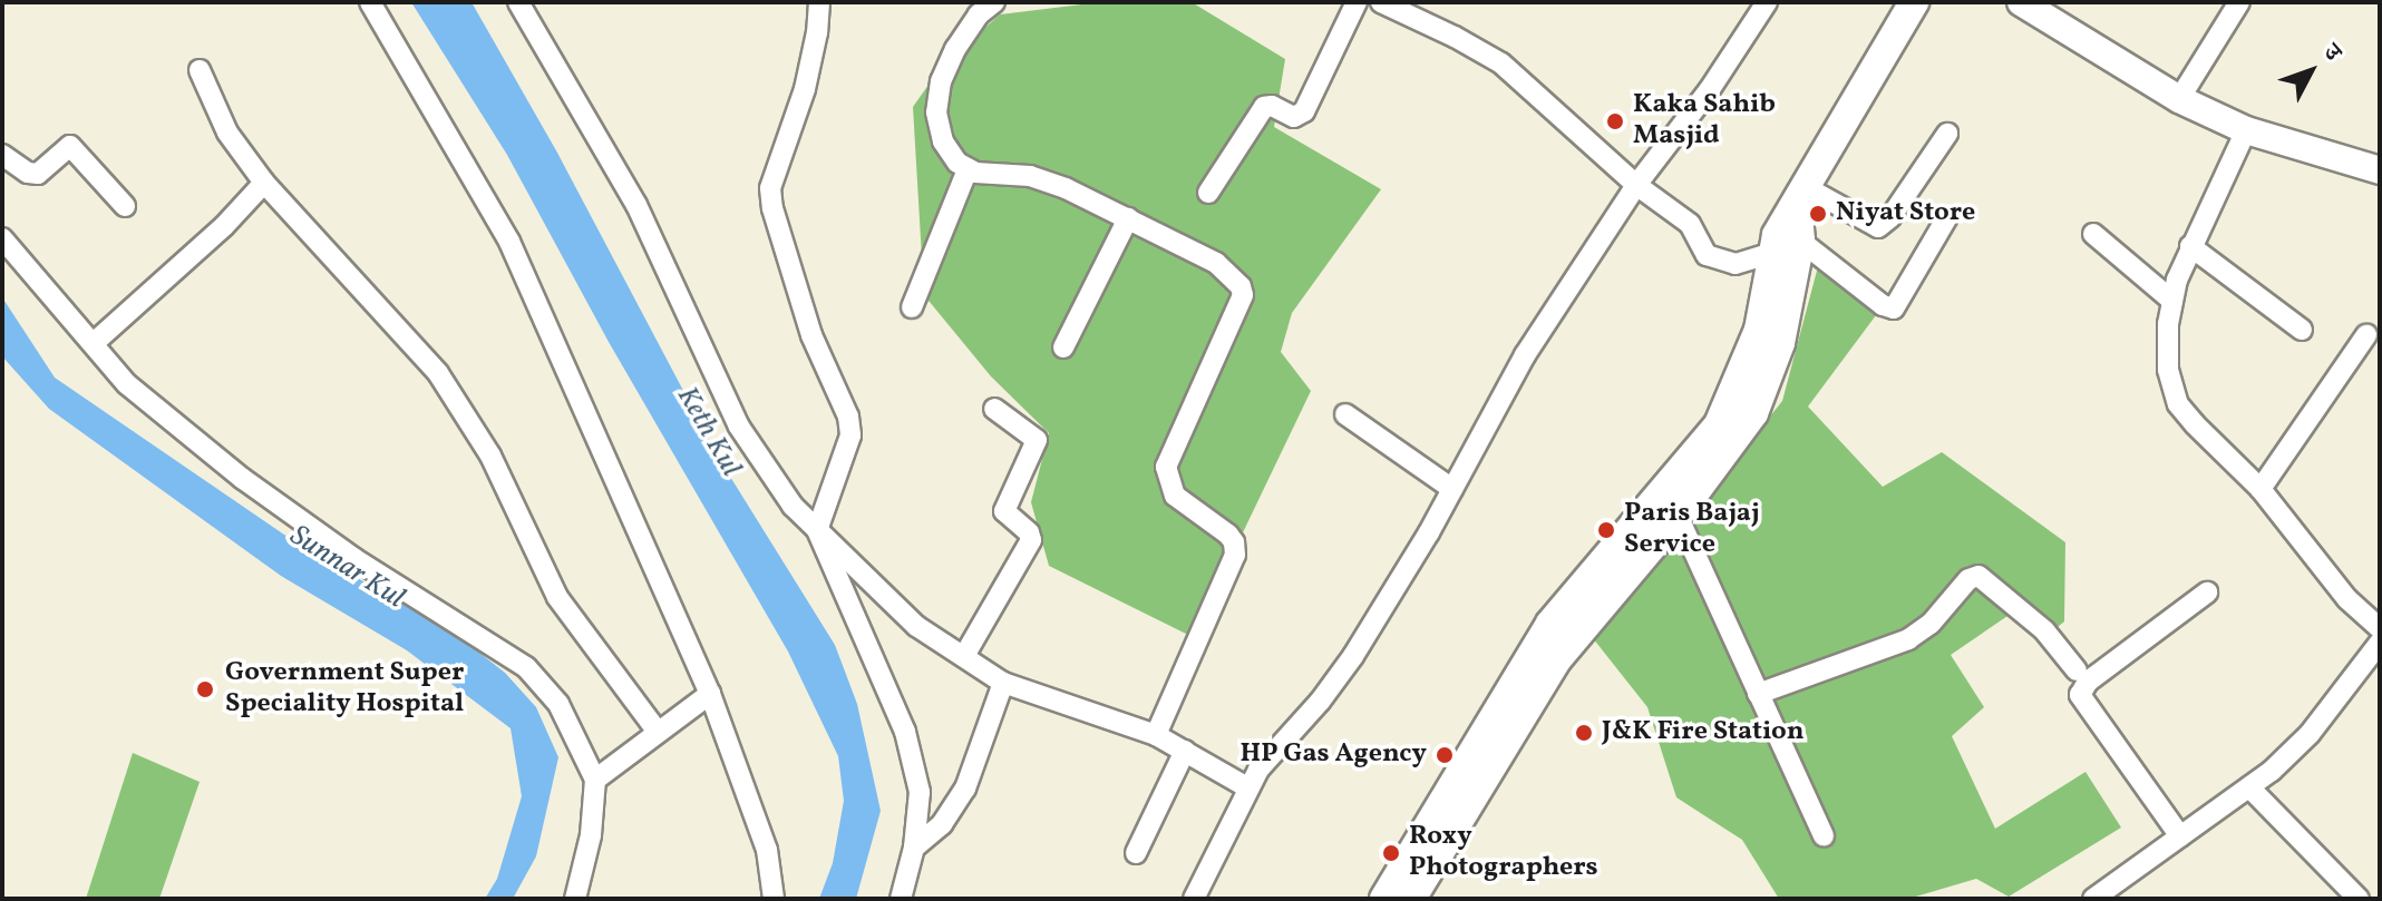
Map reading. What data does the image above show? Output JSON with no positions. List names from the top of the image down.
{
  "water": ["Keth Kul", "Sunnar Kul"],
  "places": [
    "Kaka Sahib Masjid",
    "Niyat Store",
    "Paris Bajaj Service",
    "Government Super Speciality Hospital",
    "J&K Fire Station",
    "HP Gas Agency",
    "Roxy Photographers"
  ],
  "north": "top right"
}
